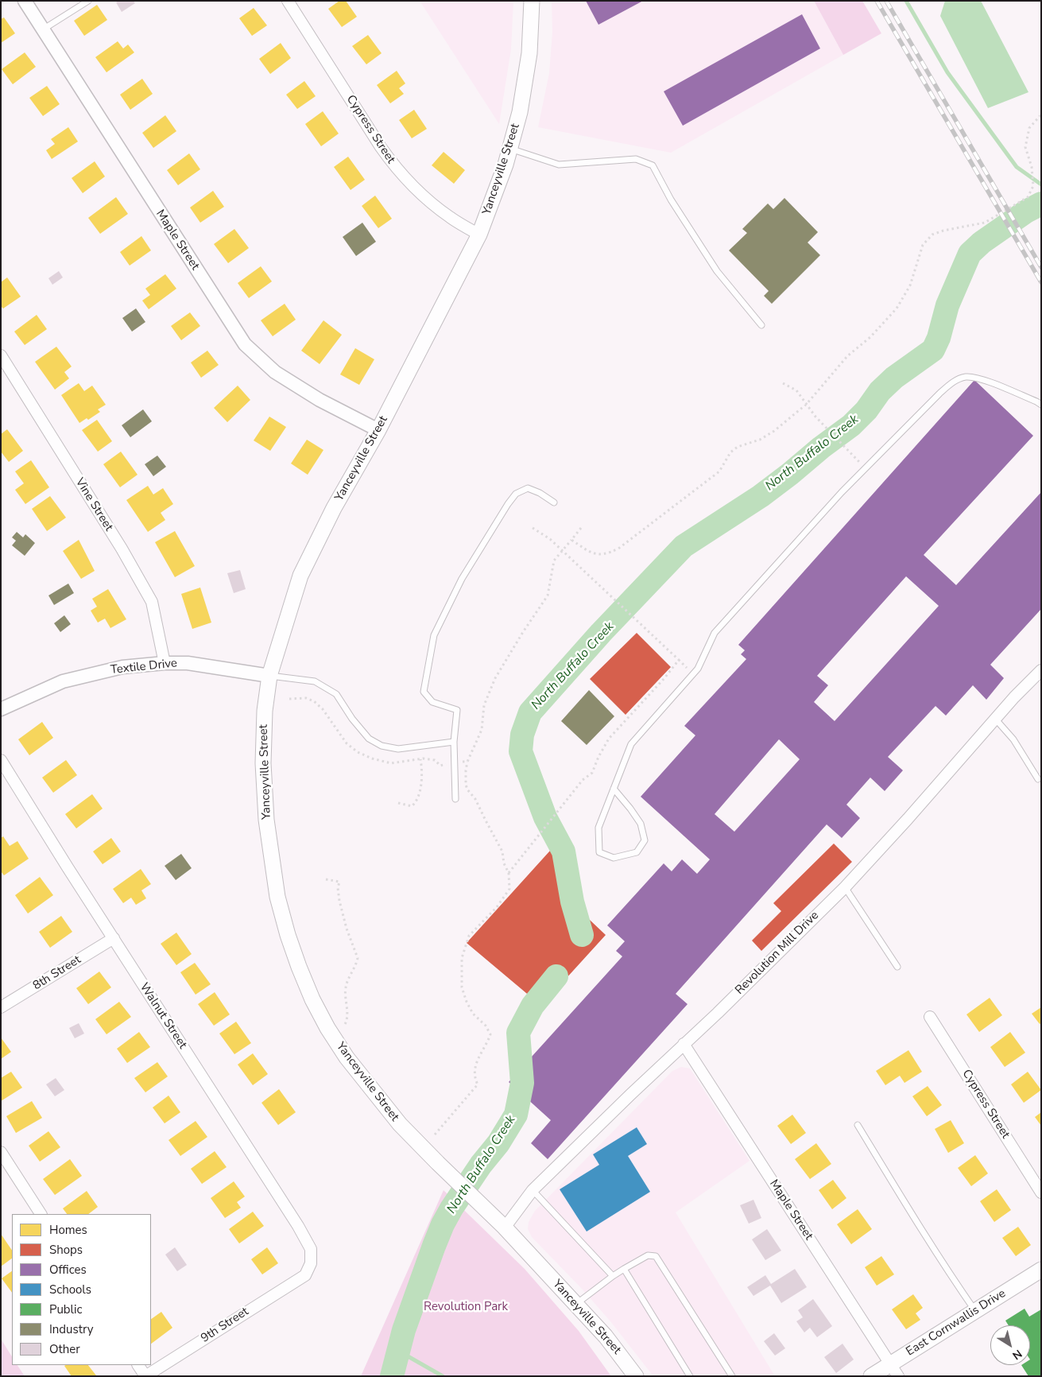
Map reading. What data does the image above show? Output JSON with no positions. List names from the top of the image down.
{
  "streets": {
    "main road": ["Yanceyville Street", "East Cornwallis Drive"],
    "street": [
      "Cypress Street",
      "Maple Street",
      "Vine Street",
      "Textile Drive",
      "Revolution Mill Drive",
      "8th Street",
      "Walnut Street",
      "9th Street"
    ]
  },
  "crossings": [
    ["Cypress Street", "Yanceyville Street"],
    ["Yanceyville Street", "Maple Street"],
    ["Yanceyville Street", "Textile Drive"],
    ["Yanceyville Street", "Revolution Mill Drive"],
    ["Maple Street", "Revolution Mill Drive"],
    ["Maple Street", "East Cornwallis Drive"],
    ["Vine Street", "Textile Drive"],
    ["8th Street", "Walnut Street"],
    ["Walnut Street", "9th Street"]
  ],
  "water": ["North Buffalo Creek"],
  "parks": ["Revolution Park"],
  "legend": [
    "Homes",
    "Shops",
    "Offices",
    "Schools",
    "Public",
    "Industry",
    "Other"
  ],
  "north": "bottom right"
}
